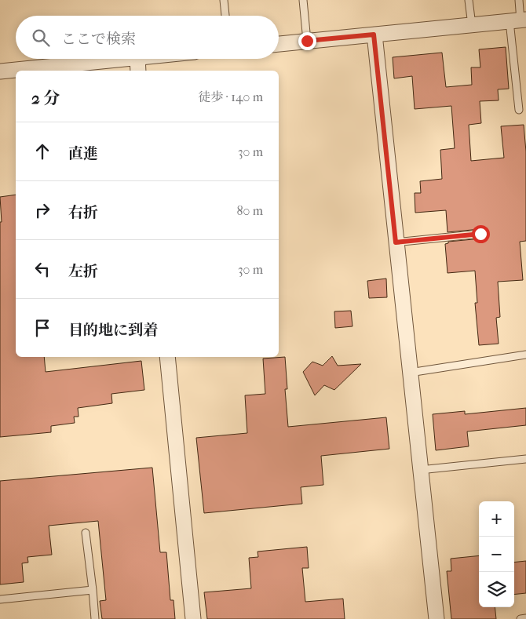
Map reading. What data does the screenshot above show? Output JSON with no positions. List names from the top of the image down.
{
  "page": {
    "search": "ここで検索",
    "heading": ["2 分", "徒歩 · 140 m"],
    "list": [
      ["直進", "30 m"],
      ["右折", "80 m"],
      ["左折", "30 m"],
      "目的地に到着"
    ],
    "map_buttons": ["+", "−"]
  }
}
